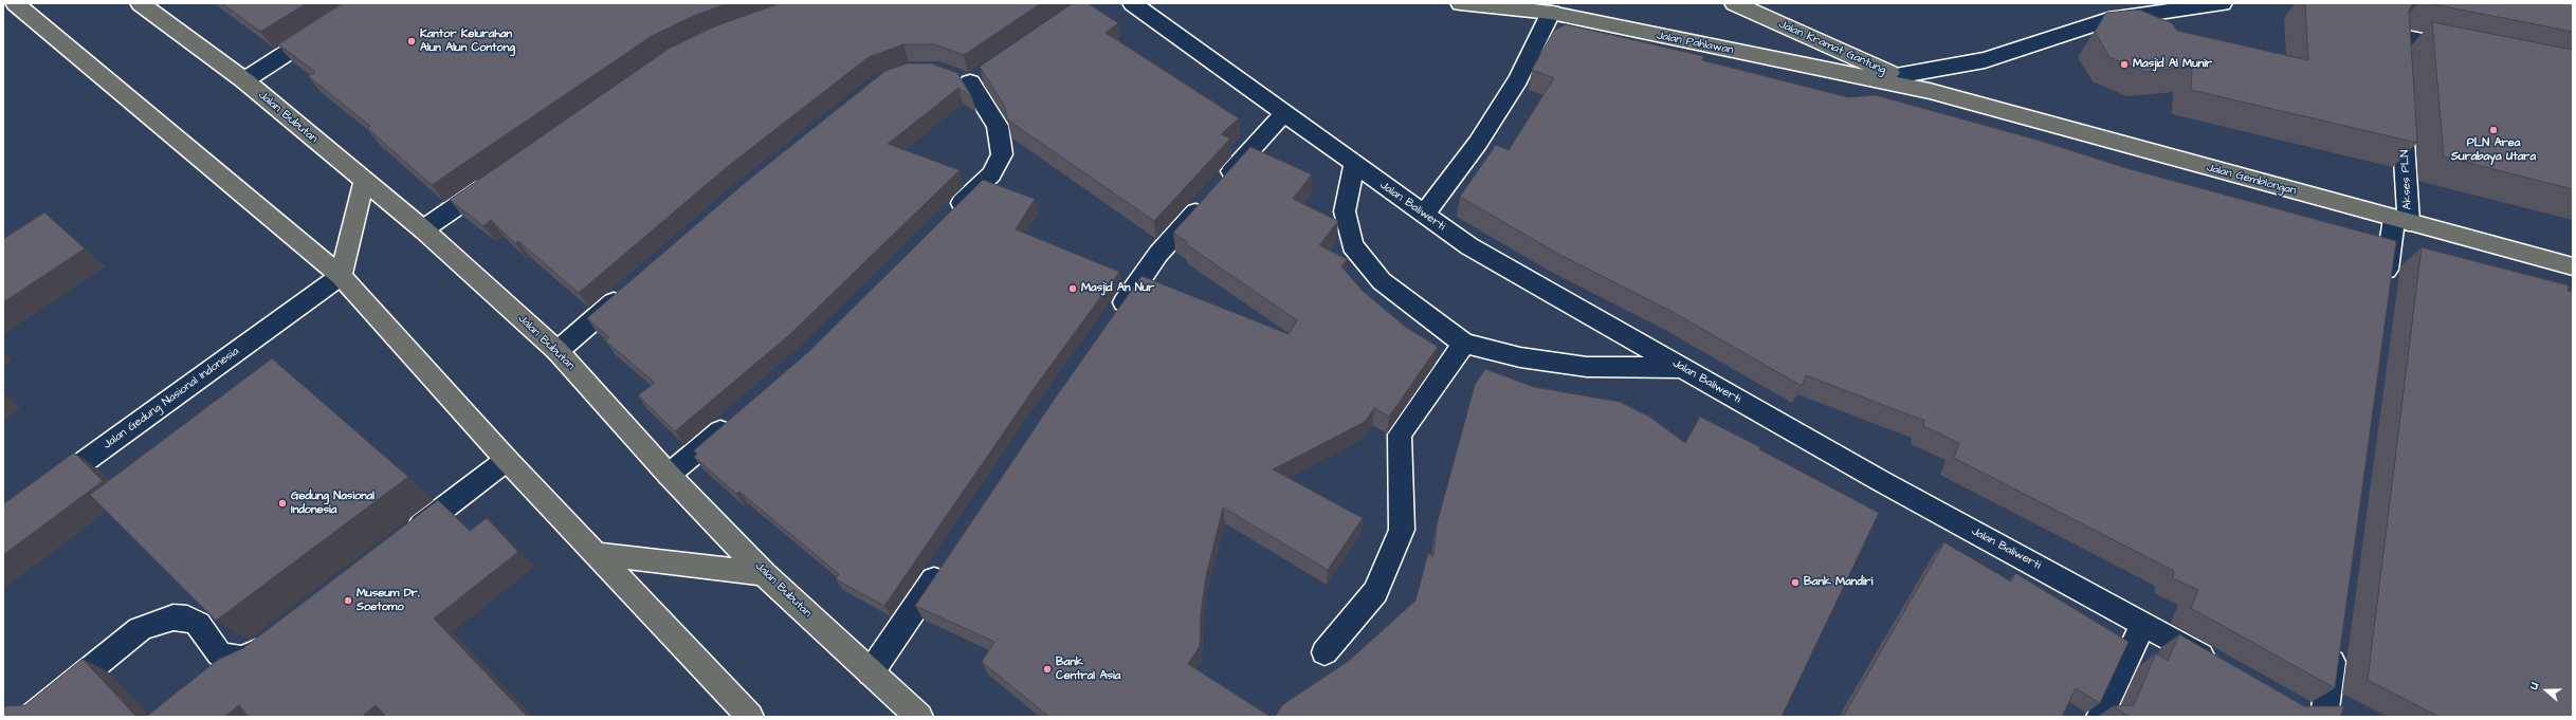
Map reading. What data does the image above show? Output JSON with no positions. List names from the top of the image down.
{
  "streets": {
    "main road": [
      "Jalan Pahlawan",
      "Jalan Kramat Gantung",
      "Jalan Bubutan",
      "Jalan Gemblongan"
    ],
    "street": ["Akses PLN", "Jalan Baliwerti", "Jalan Gedung Nasional Indonesia"]
  },
  "crossings": [
    ["Jalan Pahlawan", "Jalan Kramat Gantung"],
    ["Jalan Pahlawan", "Jalan Gemblongan"],
    ["Jalan Kramat Gantung", "Jalan Gemblongan"],
    ["Jalan Gemblongan", "Akses PLN"]
  ],
  "places": [
    "Kantor Kelurahan Alun Alun Contong",
    "Masjid Al Munir",
    "PLN Area Surabaya Utara",
    "Masjid An Nur",
    "Gedung Nasional Indonesia",
    "Bank Mandiri",
    "Museum Dr. Soetomo",
    "Bank Central Asia"
  ],
  "north": "left"
}
